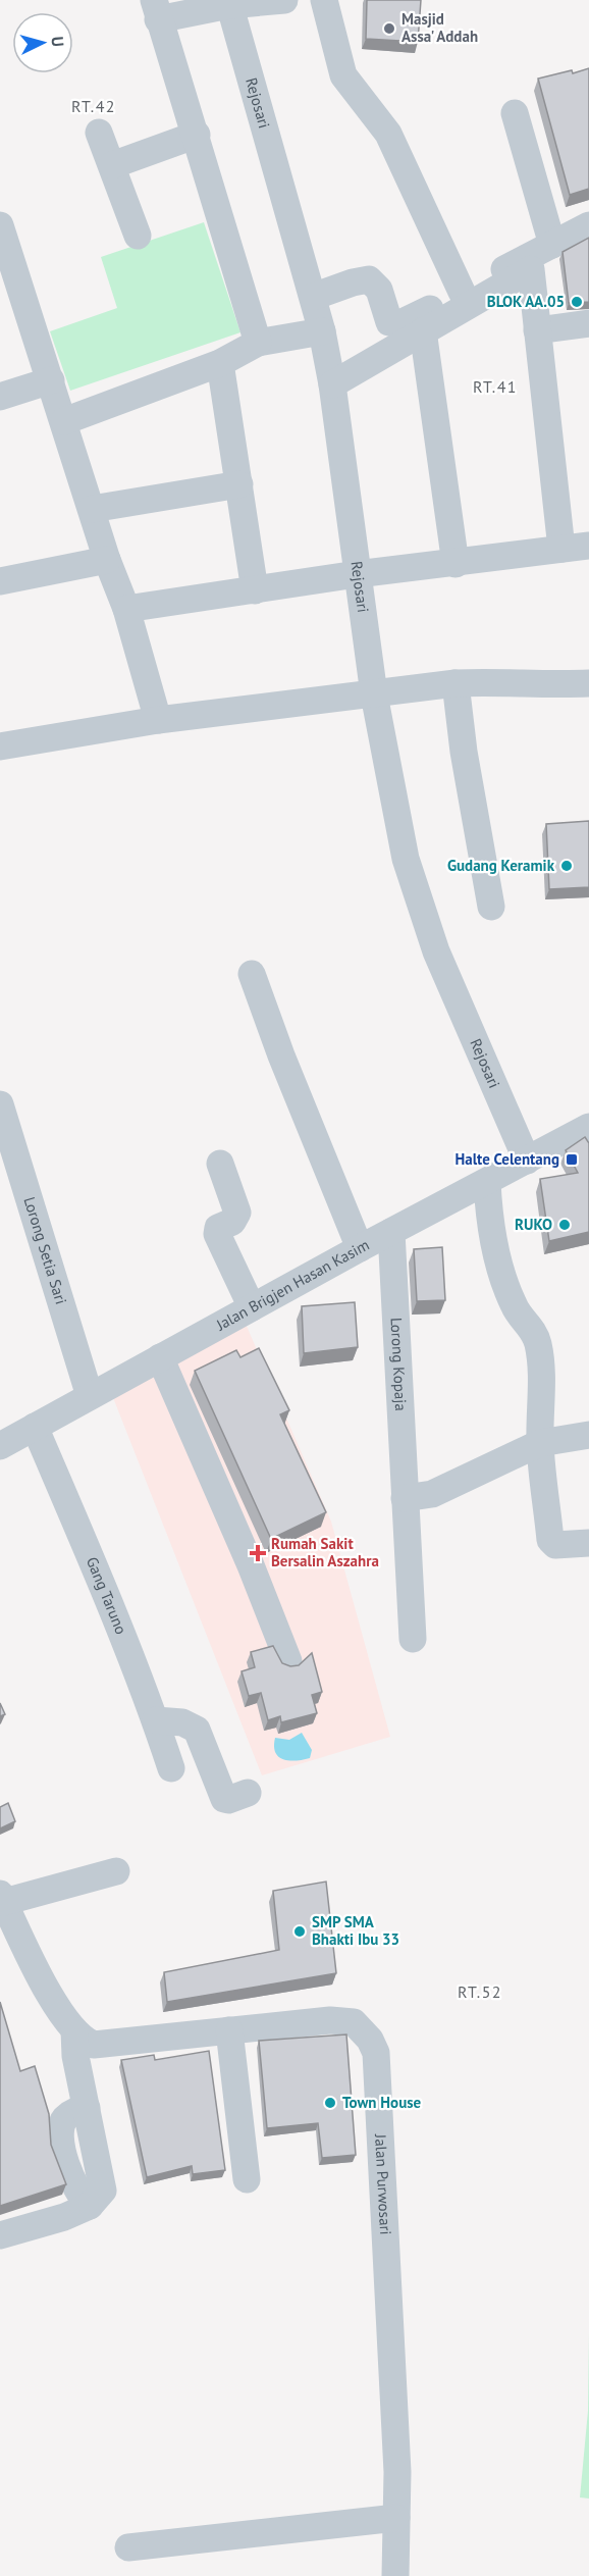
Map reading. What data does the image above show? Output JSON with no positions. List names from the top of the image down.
{
  "streets": {
    "street": [
      "Rejosari",
      "Lorong Setia Sari",
      "Jalan Brigjen Hasan Kasim",
      "Lorong Kopaja",
      "Gang Taruno",
      "Jalan Purwosari"
    ]
  },
  "crossings": [
    ["Rejosari", "Jalan Brigjen Hasan Kasim"],
    ["Lorong Setia Sari", "Jalan Brigjen Hasan Kasim"],
    ["Jalan Brigjen Hasan Kasim", "Lorong Kopaja"],
    ["Jalan Brigjen Hasan Kasim", "Gang Taruno"]
  ],
  "districts": ["RT.42", "RT.41", "RT.52"],
  "places": {
    "other": [
      "Masjid Assa' Addah",
      "BLOK AA.05",
      "Gudang Keramik",
      "RUKO",
      "SMP SMA Bhakti Ibu 33",
      "Town House"
    ],
    "transit": ["Halte Celentang"],
    "health": ["Rumah Sakit Bersalin Aszahra"]
  },
  "north": "right"
}
